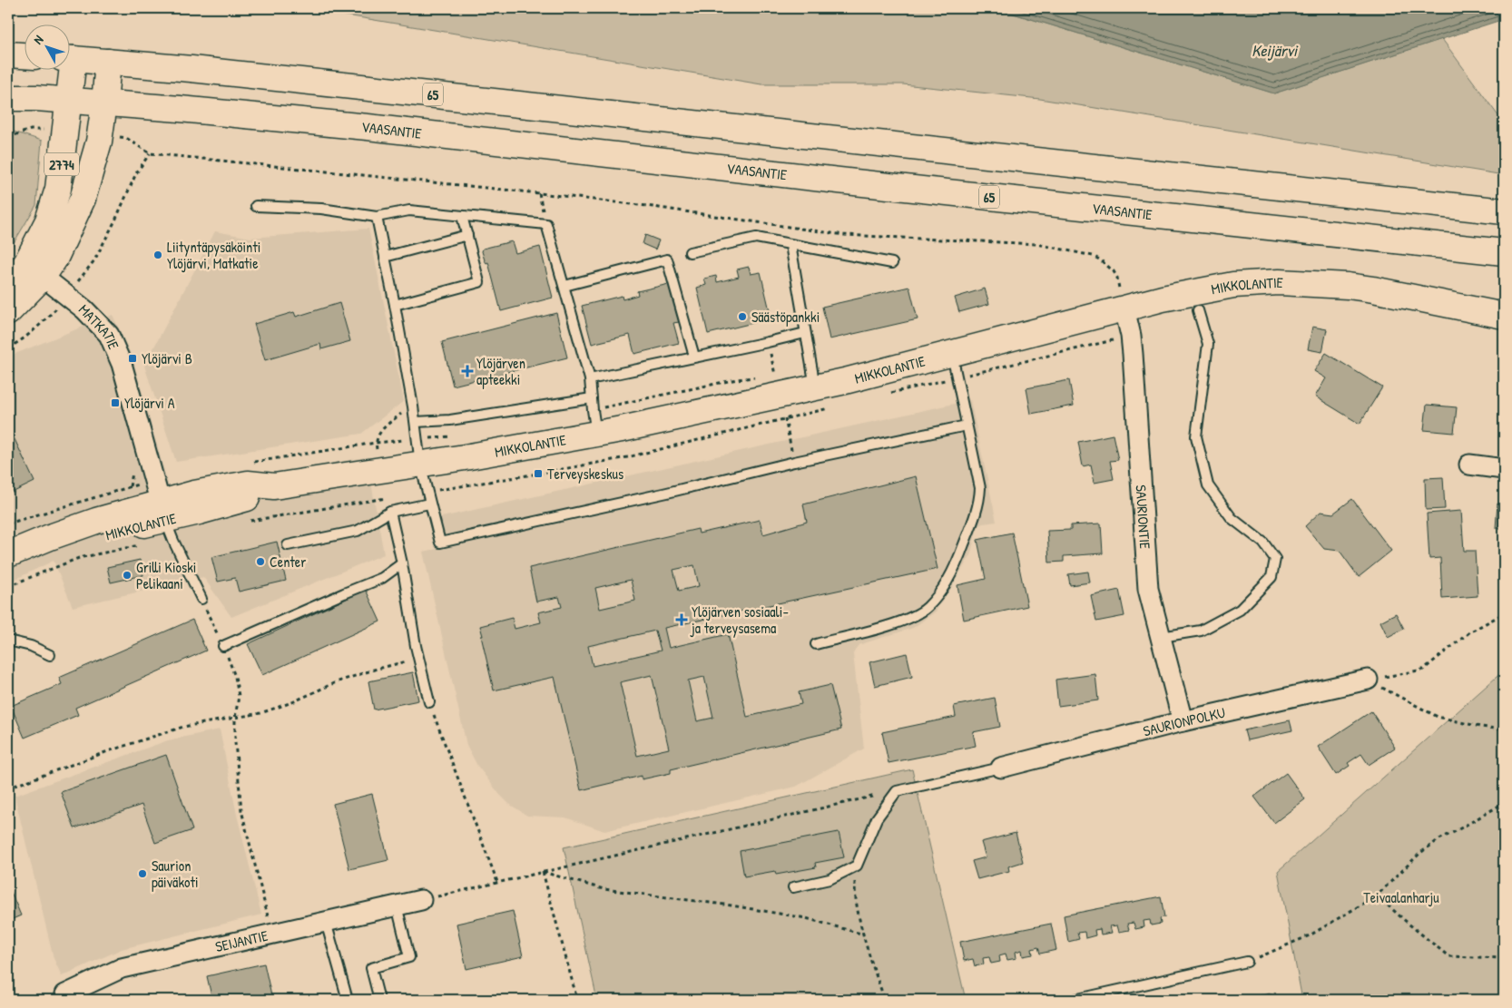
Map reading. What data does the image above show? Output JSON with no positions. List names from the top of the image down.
{
  "streets": {
    "main road": [
      "65",
      "VAASANTIE",
      "2774",
      "MIKKOLANTIE"
    ],
    "street": [
      "MATKATIE",
      "SAURIONTIE",
      "SAURIONPOLKU",
      "SEIJANTIE"
    ]
  },
  "crossings": [
    ["65", "2774"],
    ["VAASANTIE", "2774"],
    ["2774", "MATKATIE"],
    ["MIKKOLANTIE", "MATKATIE"],
    ["MIKKOLANTIE", "SAURIONTIE"],
    ["SAURIONTIE", "SAURIONPOLKU"]
  ],
  "water": ["Keijärvi"],
  "parks": ["Teivaalanharju"],
  "places": {
    "other": [
      "Liityntäpysäköinti Ylöjärvi, Matkatie",
      "Säästöpankki",
      "Center",
      "Grilli Kioski Pelikaani",
      "Saurion päiväkoti"
    ],
    "transit": ["Ylöjärvi B", "Ylöjärvi A", "Terveyskeskus"],
    "health": ["Ylöjärven apteekki", "Ylöjärven sosiaali- ja terveysasema"]
  },
  "north": "top left"
}
